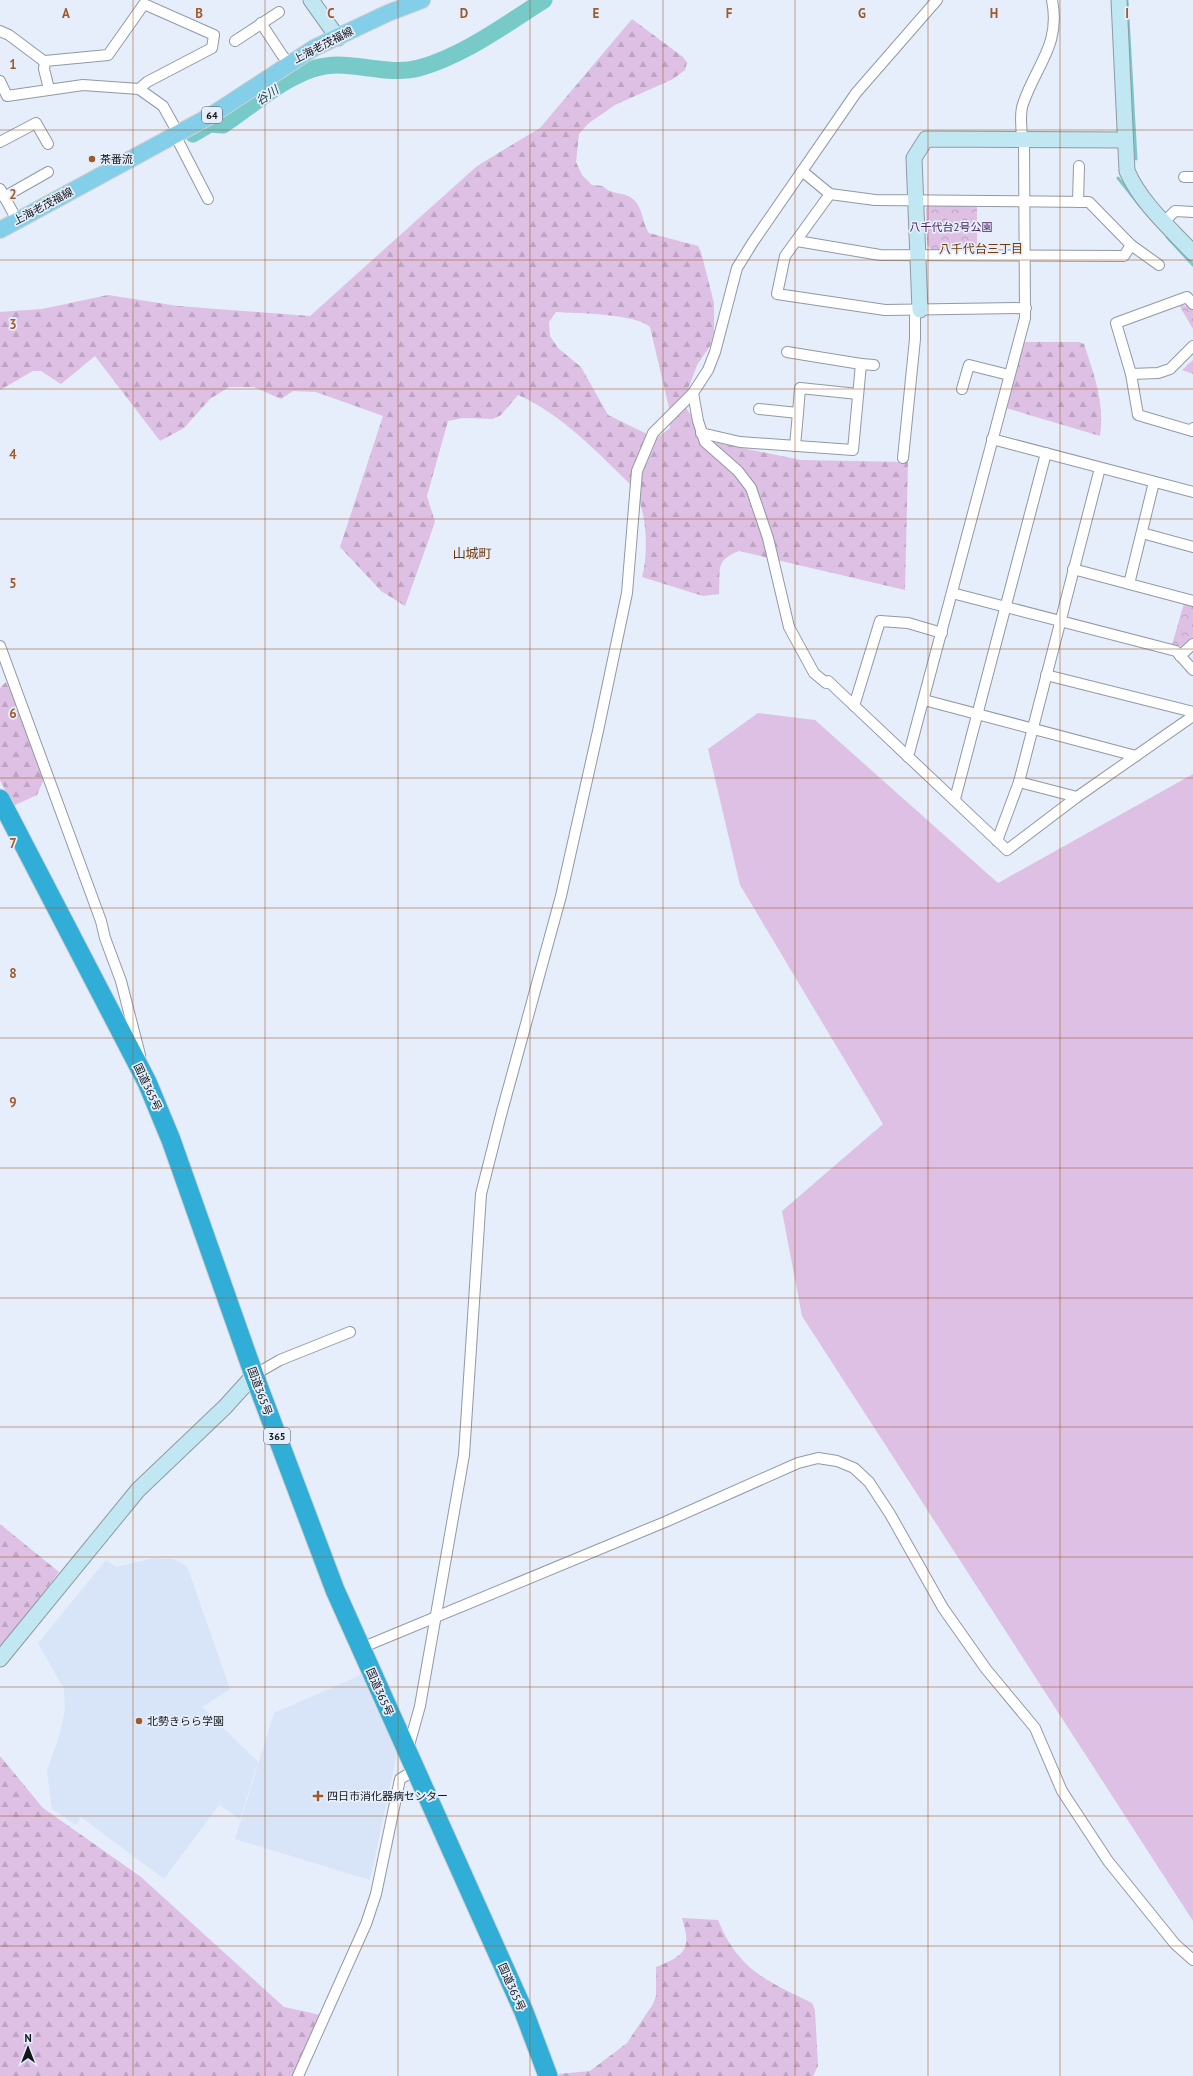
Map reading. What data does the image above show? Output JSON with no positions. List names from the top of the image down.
{
  "streets": {
    "highway": ["国道365号", "365"],
    "main road": ["上海老茂福線", "64"]
  },
  "districts": ["八千代台三丁目", "山城町"],
  "water": ["谷川"],
  "parks": ["八千代台2号公園"],
  "places": {
    "other": ["茶番流", "北勢きらら学園"],
    "health": ["四日市消化器病センター"]
  },
  "north": "top",
  "grid": {
    "columns": [
      "A",
      "B",
      "C",
      "D",
      "E",
      "F",
      "G",
      "H",
      "I"
    ],
    "rows": [
      "1",
      "2",
      "3",
      "4",
      "5",
      "6",
      "7",
      "8",
      "9"
    ]
  }
}
